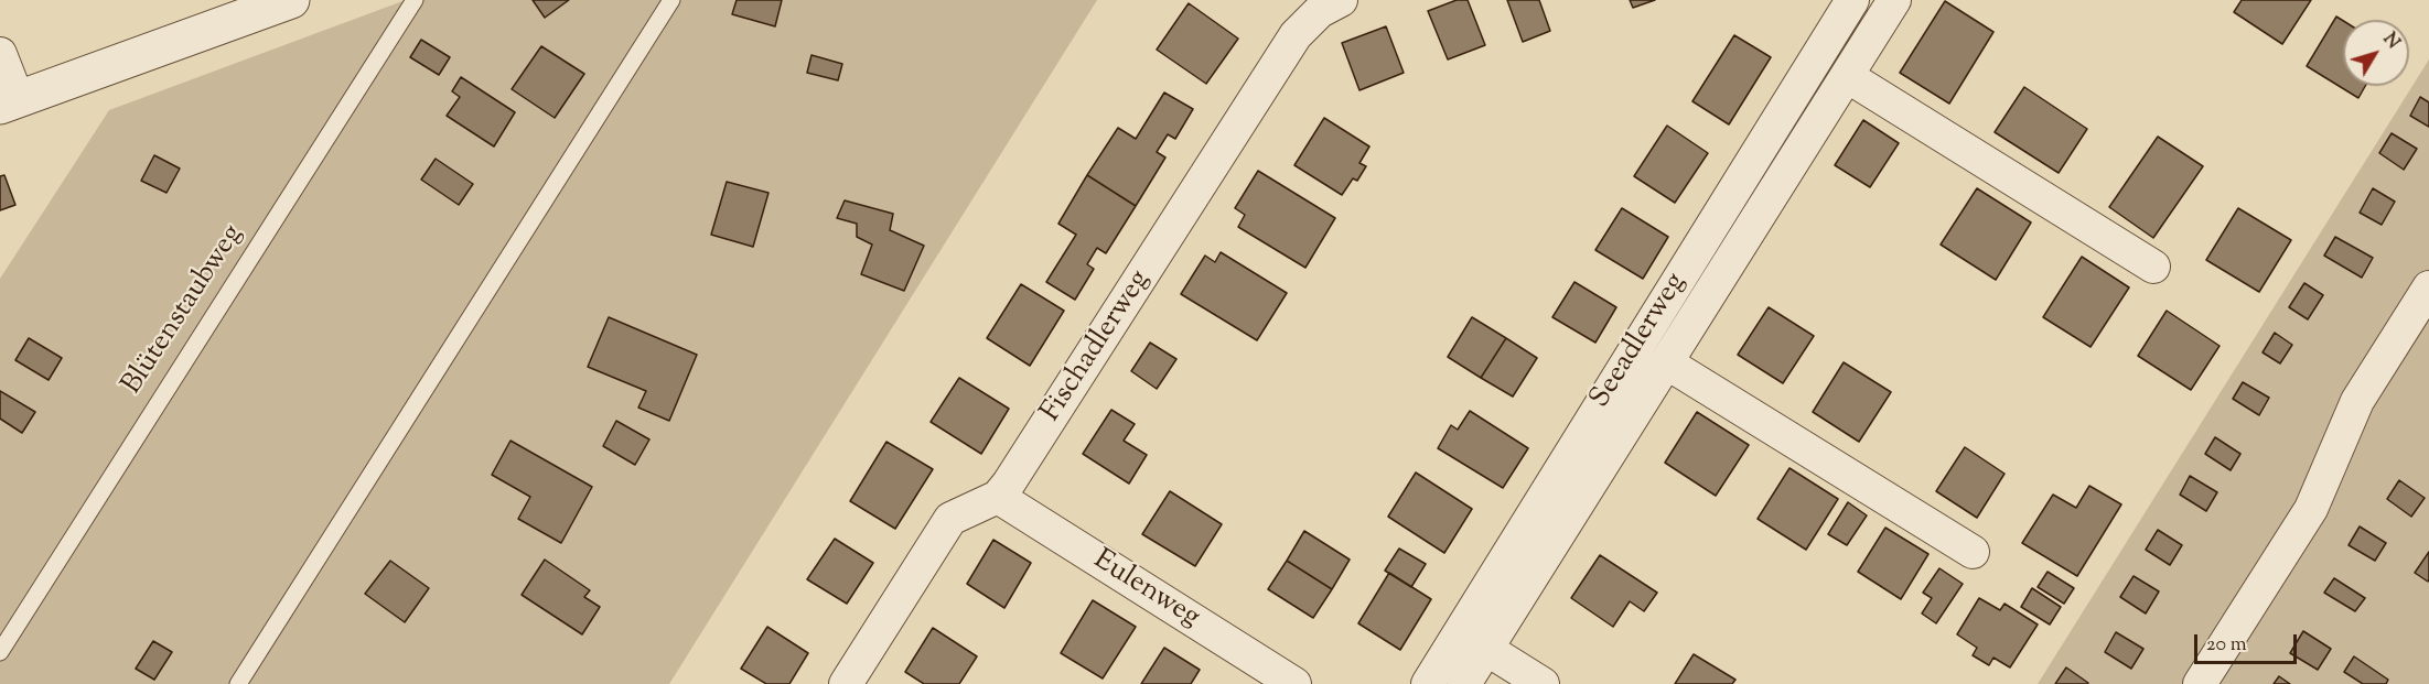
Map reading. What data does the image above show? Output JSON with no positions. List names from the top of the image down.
{
  "streets": {
    "street": ["Seeadlerweg", "Fischadlerweg", "Eulenweg"],
    "lane": ["Blütenstaubweg"]
  },
  "crossings": [
    ["Fischadlerweg", "Eulenweg"]
  ],
  "scale_bar": "20 m",
  "north": "top right"
}
